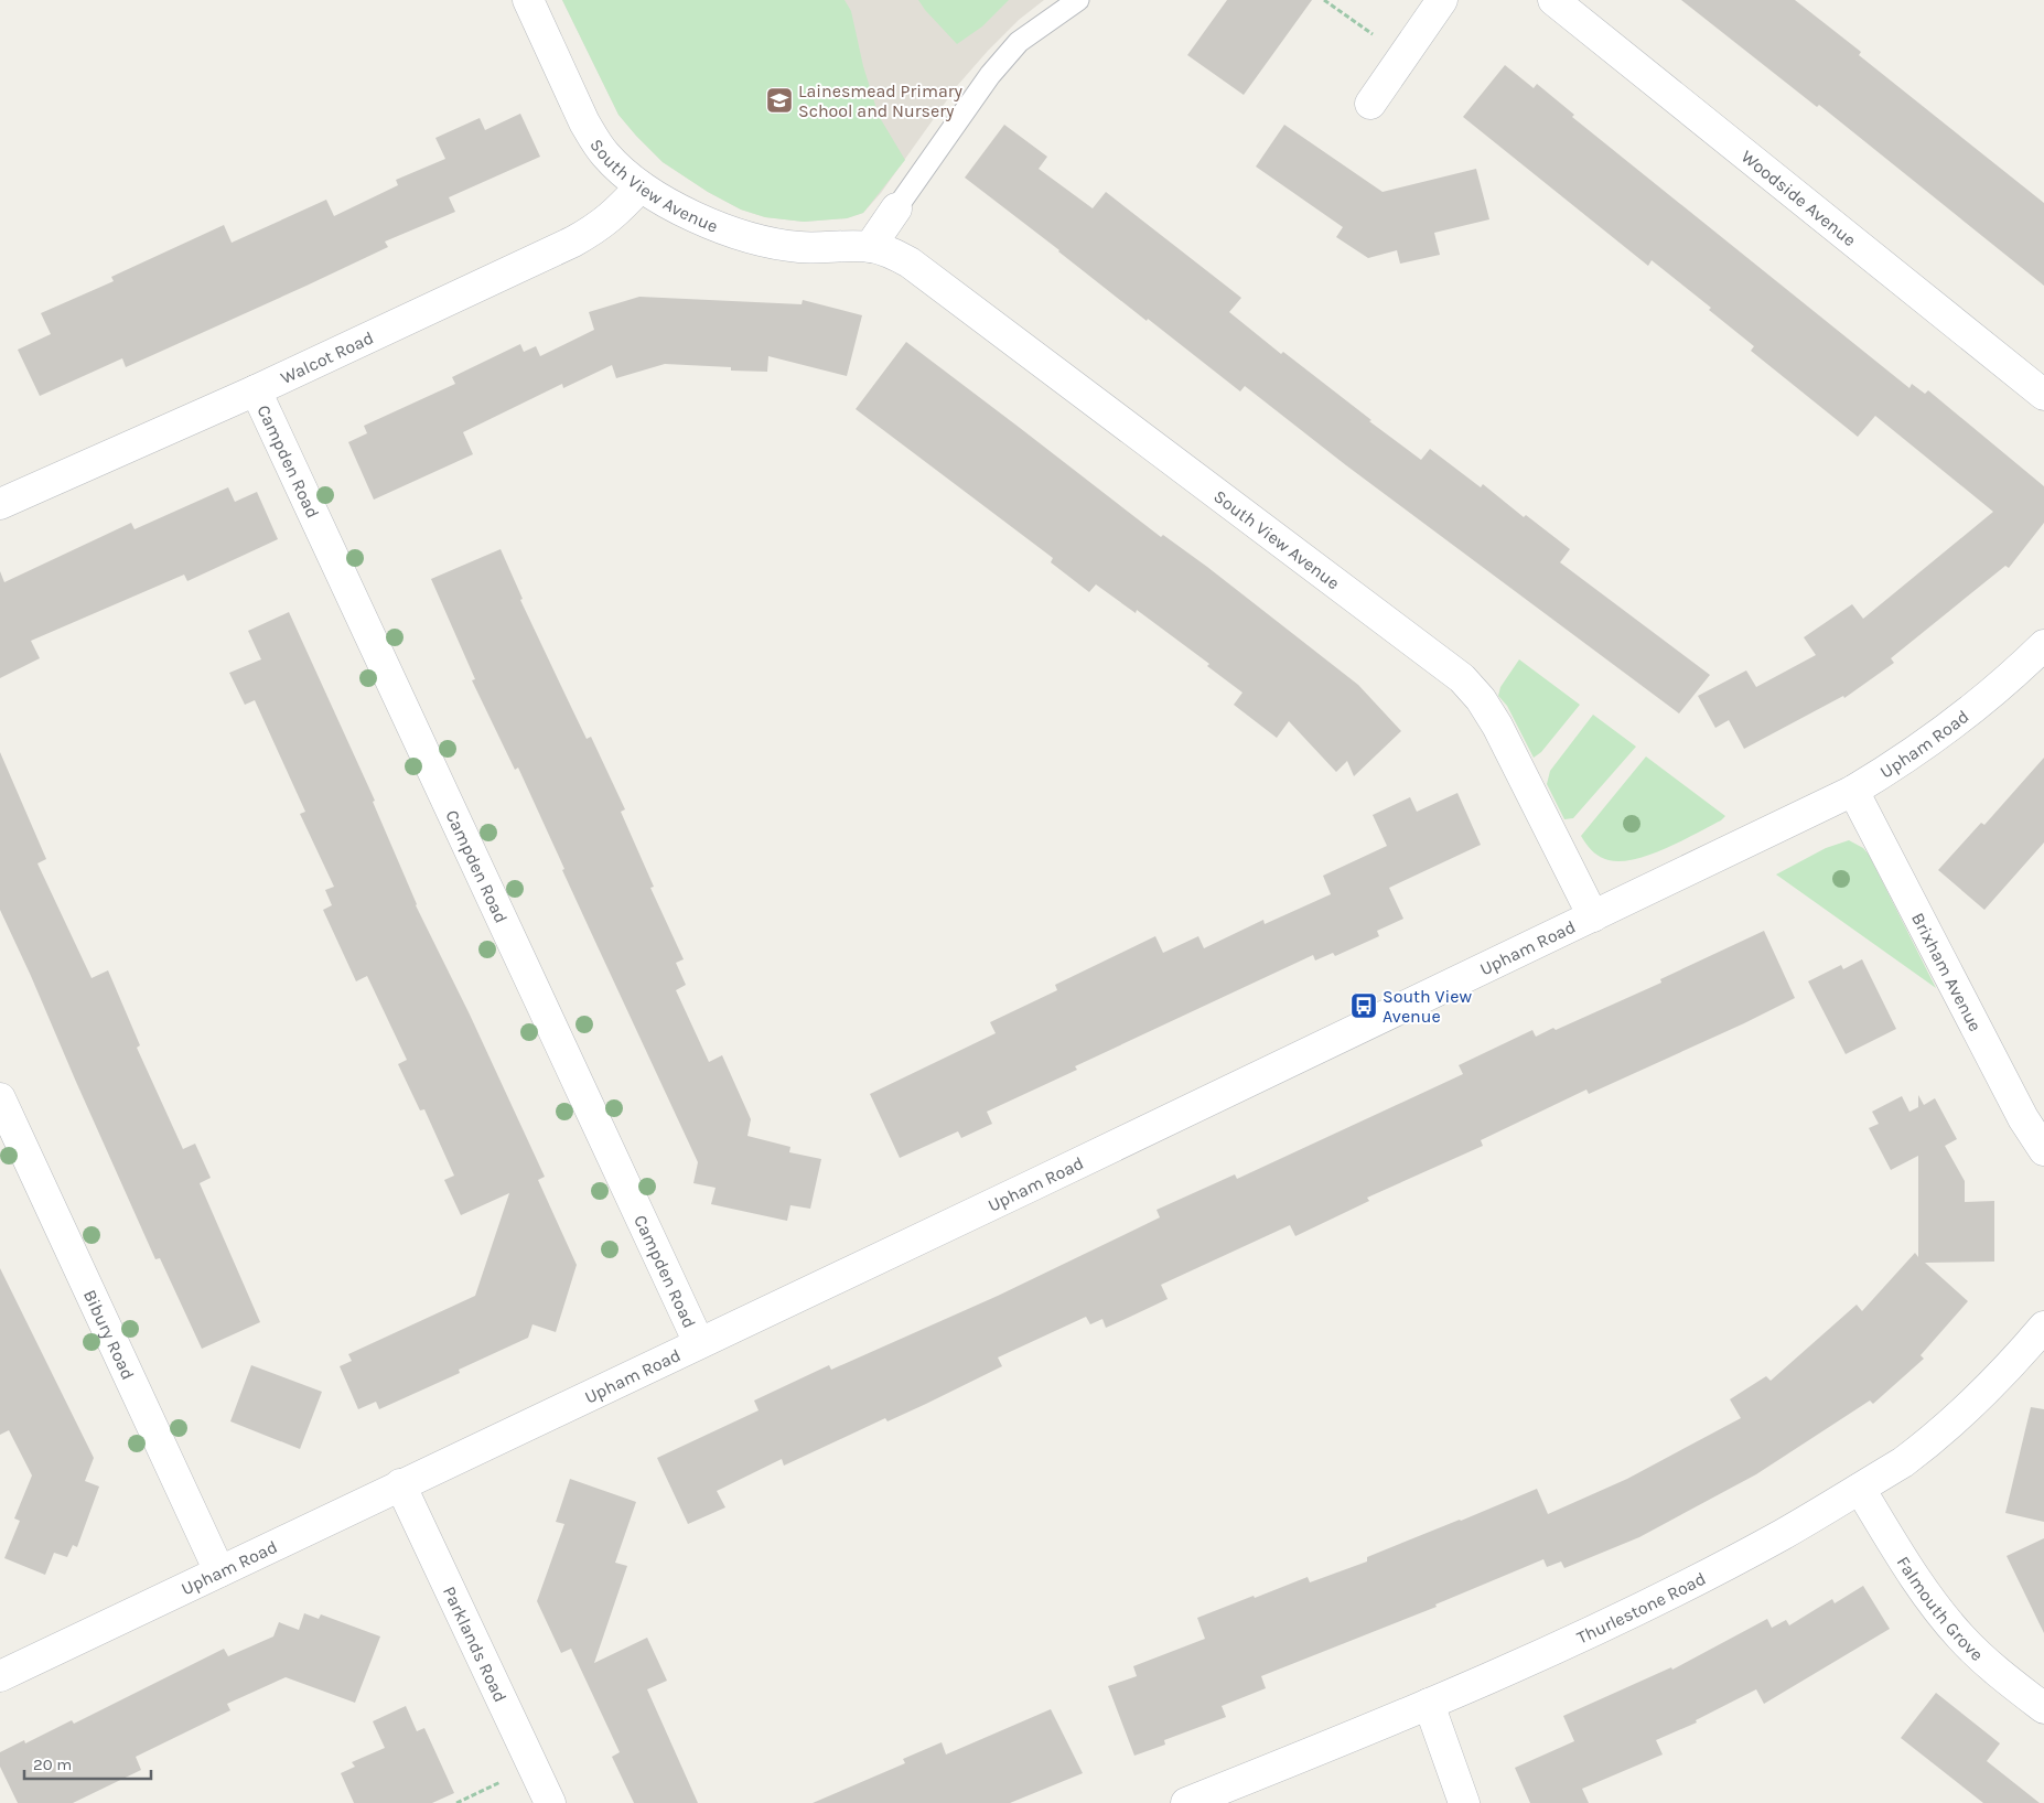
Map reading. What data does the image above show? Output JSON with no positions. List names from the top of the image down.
{
  "streets": {
    "street": [
      "South View Avenue",
      "Woodside Avenue",
      "Walcot Road",
      "Campden Road",
      "Upham Road",
      "Brixham Avenue",
      "Bibury Road",
      "Thurlestone Road",
      "Falmouth Grove",
      "Parklands Road"
    ]
  },
  "crossings": [
    ["South View Avenue", "Walcot Road"],
    ["South View Avenue", "Upham Road"],
    ["Walcot Road", "Campden Road"],
    ["Campden Road", "Upham Road"],
    ["Upham Road", "Brixham Avenue"],
    ["Upham Road", "Bibury Road"],
    ["Upham Road", "Parklands Road"],
    ["Thurlestone Road", "Falmouth Grove"]
  ],
  "places": {
    "school or university": ["Lainesmead Primary School and Nursery"],
    "bus stop": ["South View Avenue"]
  },
  "scale_bar": "20 m"
}
